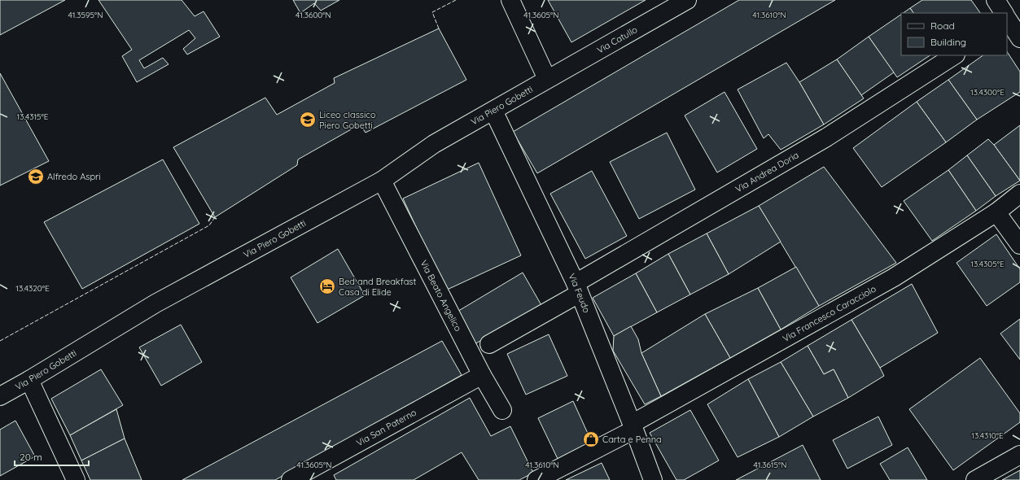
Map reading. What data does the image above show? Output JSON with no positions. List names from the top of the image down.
{
  "streets": {
    "street": [
      "Via Catullo",
      "Via Piero Gobetti",
      "Via Andrea Doria",
      "Via Feudo",
      "Via Beato Angelico",
      "Via Francesco Caracciolo",
      "Via San Paterno"
    ]
  },
  "crossings": [
    ["Via Catullo", "Via Piero Gobetti"],
    ["Via Piero Gobetti", "Via Feudo"],
    ["Via Piero Gobetti", "Via Beato Angelico"],
    ["Via Andrea Doria", "Via Feudo"],
    ["Via Feudo", "Via Francesco Caracciolo"],
    ["Via Beato Angelico", "Via San Paterno"]
  ],
  "places": {
    "school or university": ["Liceo classico Piero Gobetti", "Alfredo Aspri"],
    "hotel": ["Bed and Breakfast Casa di Elide"],
    "shop": ["Carta e Penna"]
  },
  "legend": ["Road", "Building"],
  "scale_bar": "20 m",
  "coordinates": [
    "41.3595°N",
    "41.3600°N",
    "41.3605°N",
    "41.3610°N",
    "13.4300°E",
    "13.4315°E",
    "13.4305°E",
    "13.4320°E",
    "13.4310°E",
    "41.3615°N"
  ]
}
